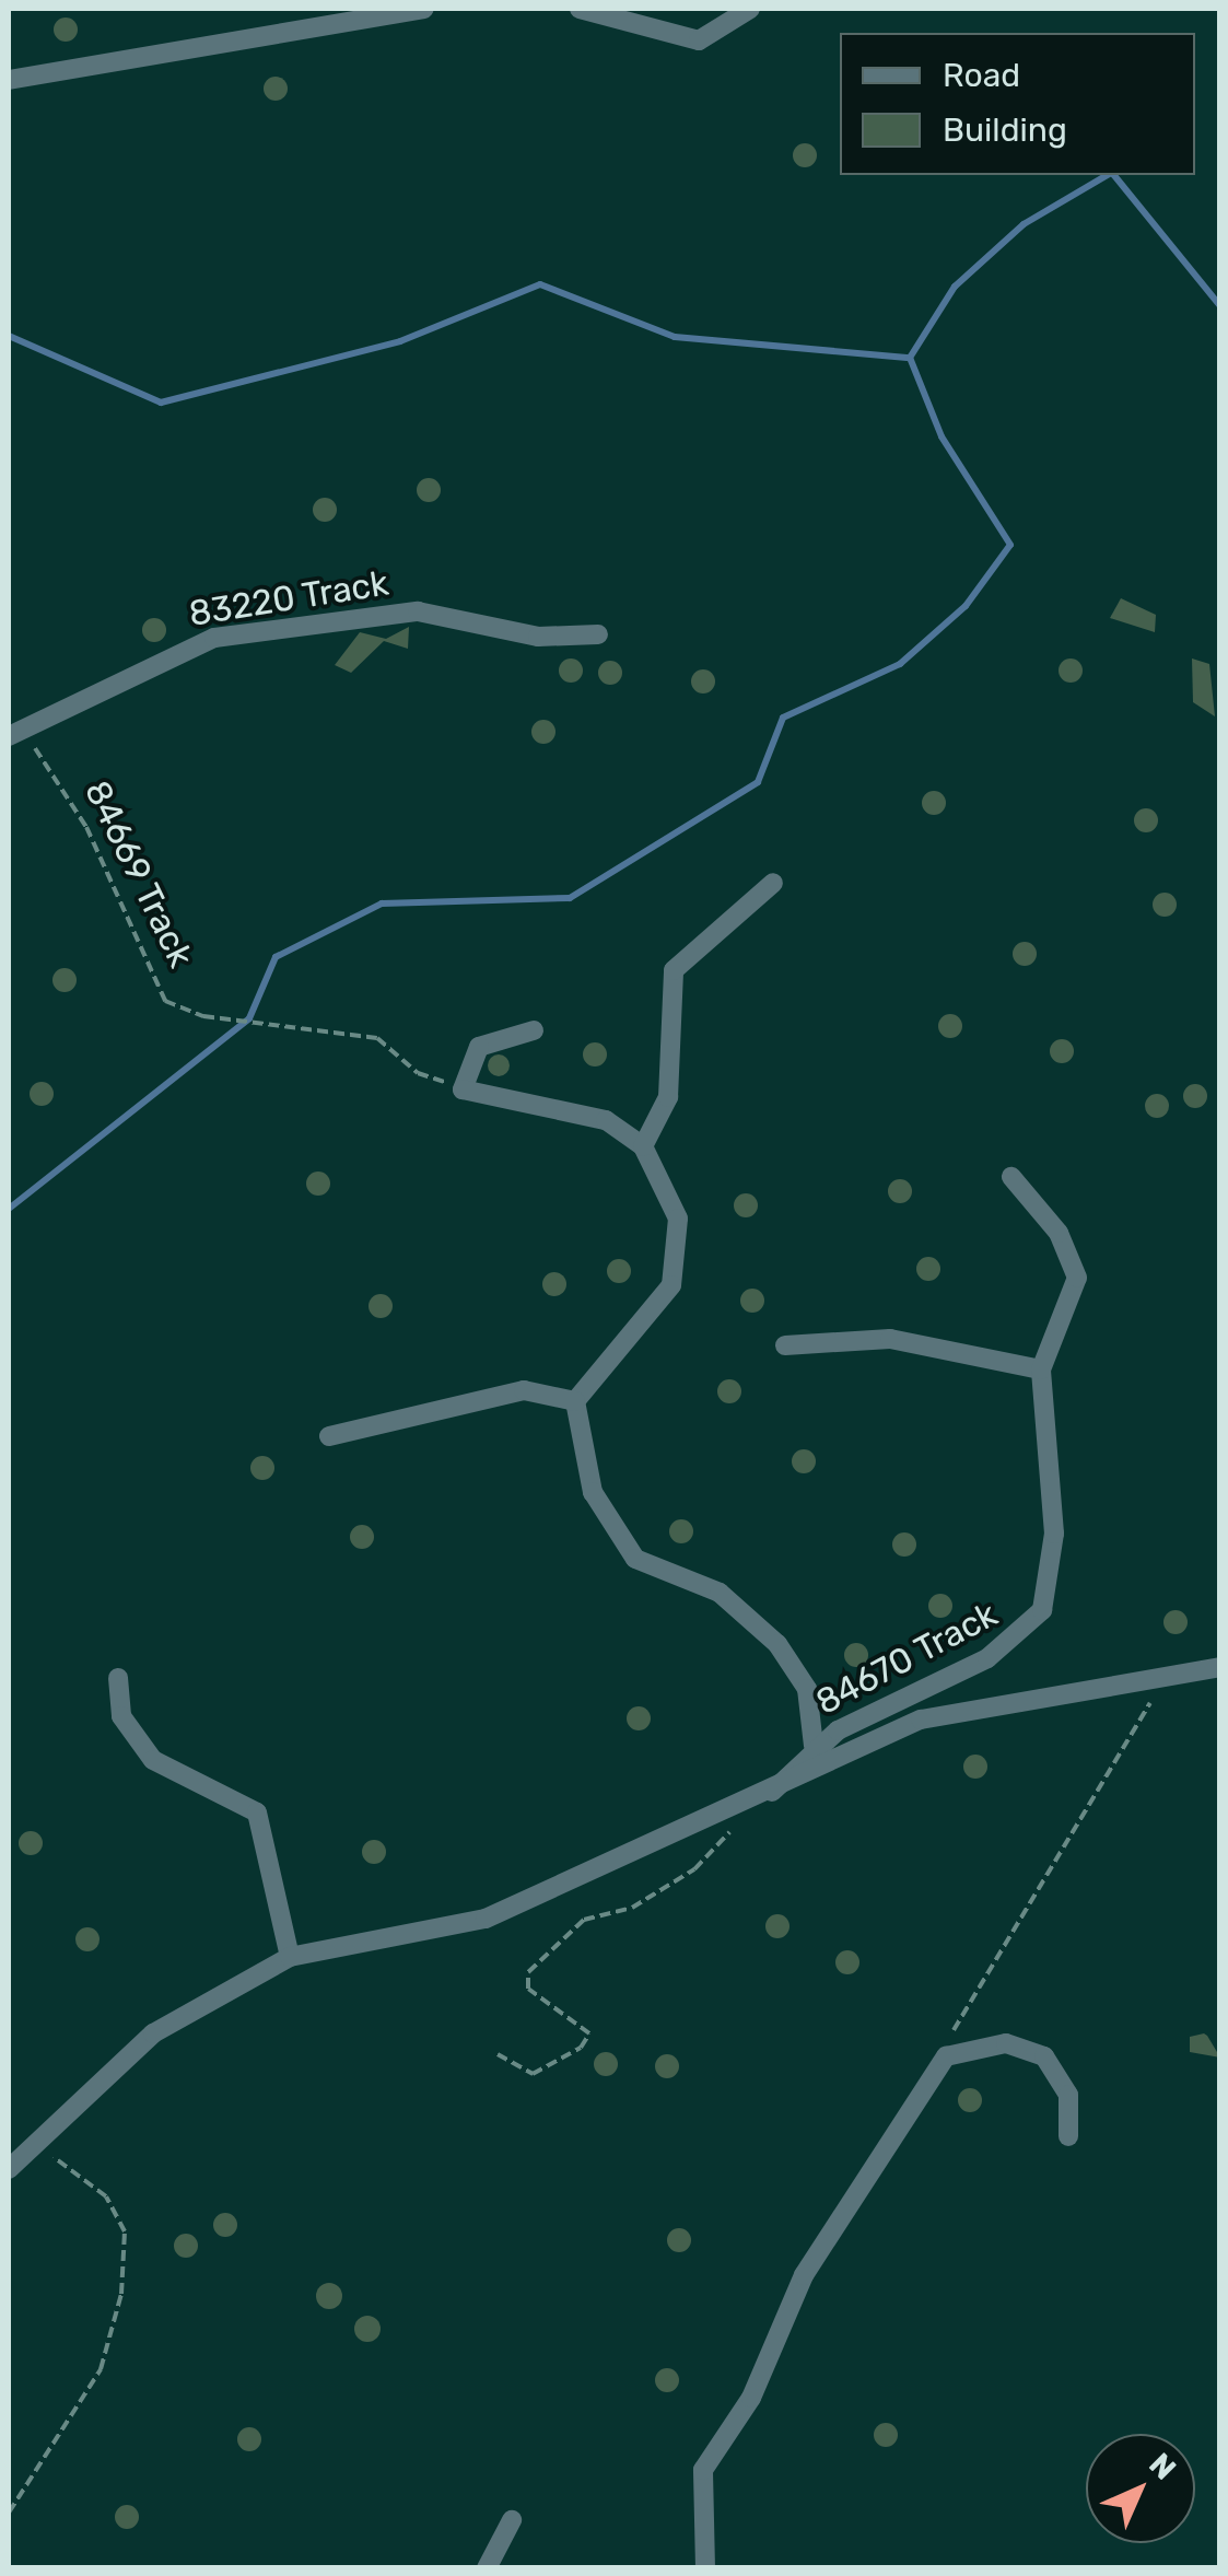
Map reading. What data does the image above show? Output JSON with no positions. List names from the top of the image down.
{
  "streets": {
    "street": ["83220 Track", "84670 Track"],
    "path": ["84669 Track"]
  },
  "crossings": [
    ["83220 Track", "84669 Track"]
  ],
  "legend": ["Road", "Building"],
  "north": "top right"
}
